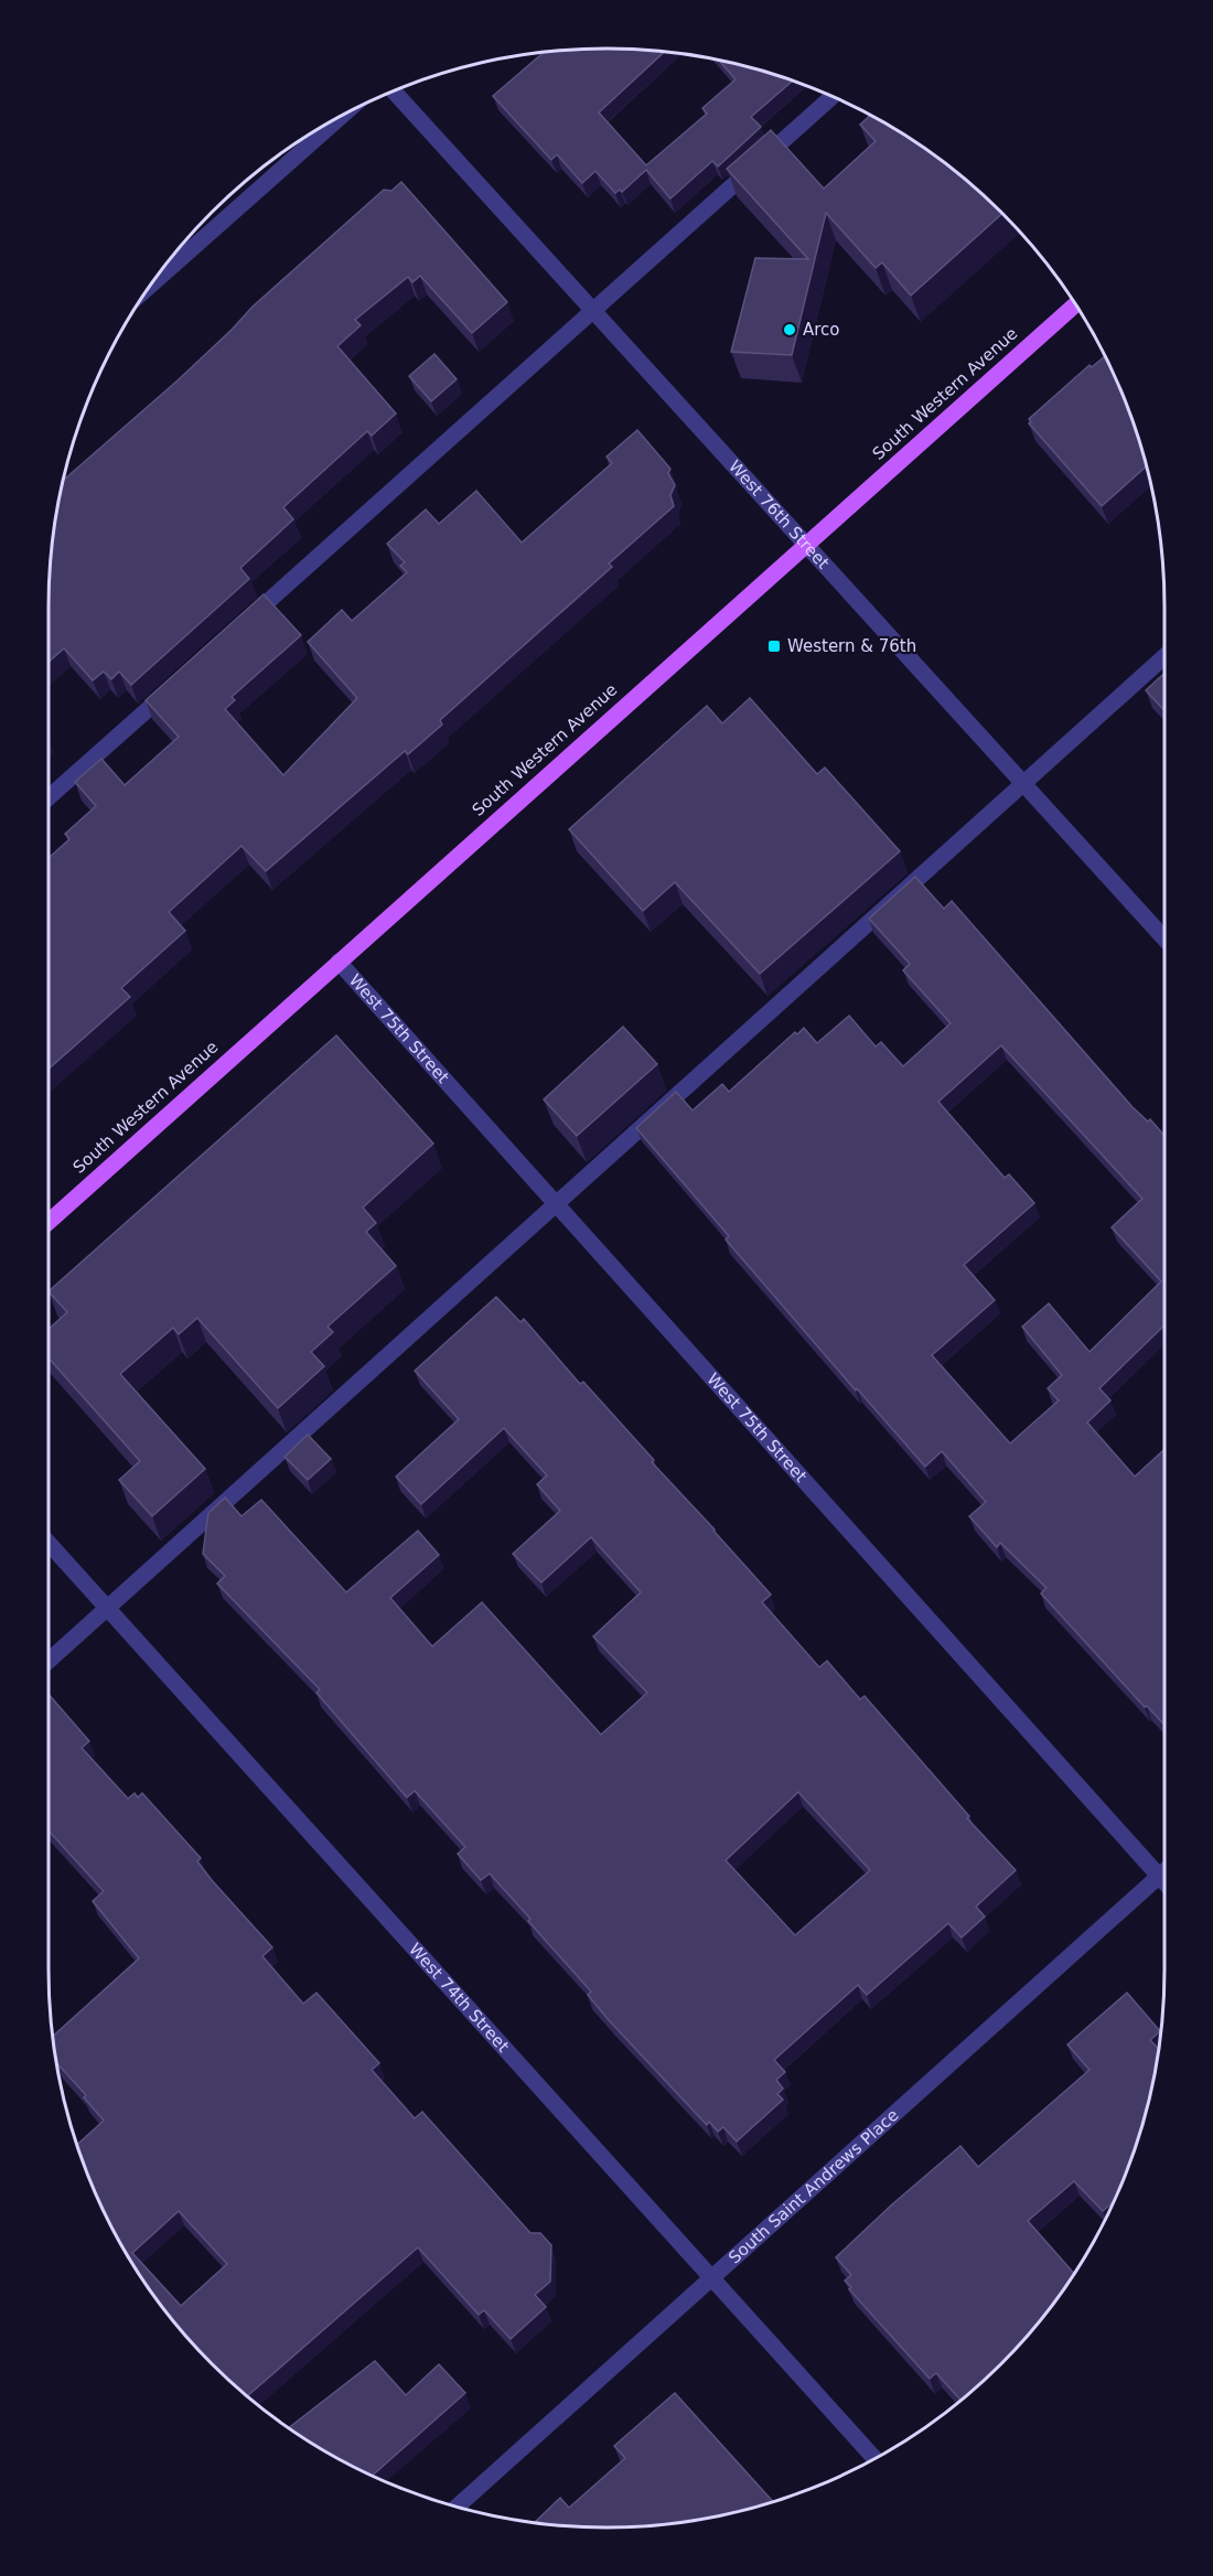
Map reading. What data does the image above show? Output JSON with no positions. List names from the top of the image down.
{
  "streets": {
    "main road": ["South Western Avenue"],
    "street": [
      "West 76th Street",
      "West 75th Street",
      "West 74th Street",
      "South Saint Andrews Place"
    ]
  },
  "crossings": [
    ["South Western Avenue", "West 76th Street"],
    ["South Western Avenue", "West 75th Street"],
    ["West 75th Street", "South Saint Andrews Place"],
    ["West 74th Street", "South Saint Andrews Place"]
  ],
  "places": {
    "other": ["Arco"],
    "transit": ["Western & 76th"]
  }
}
